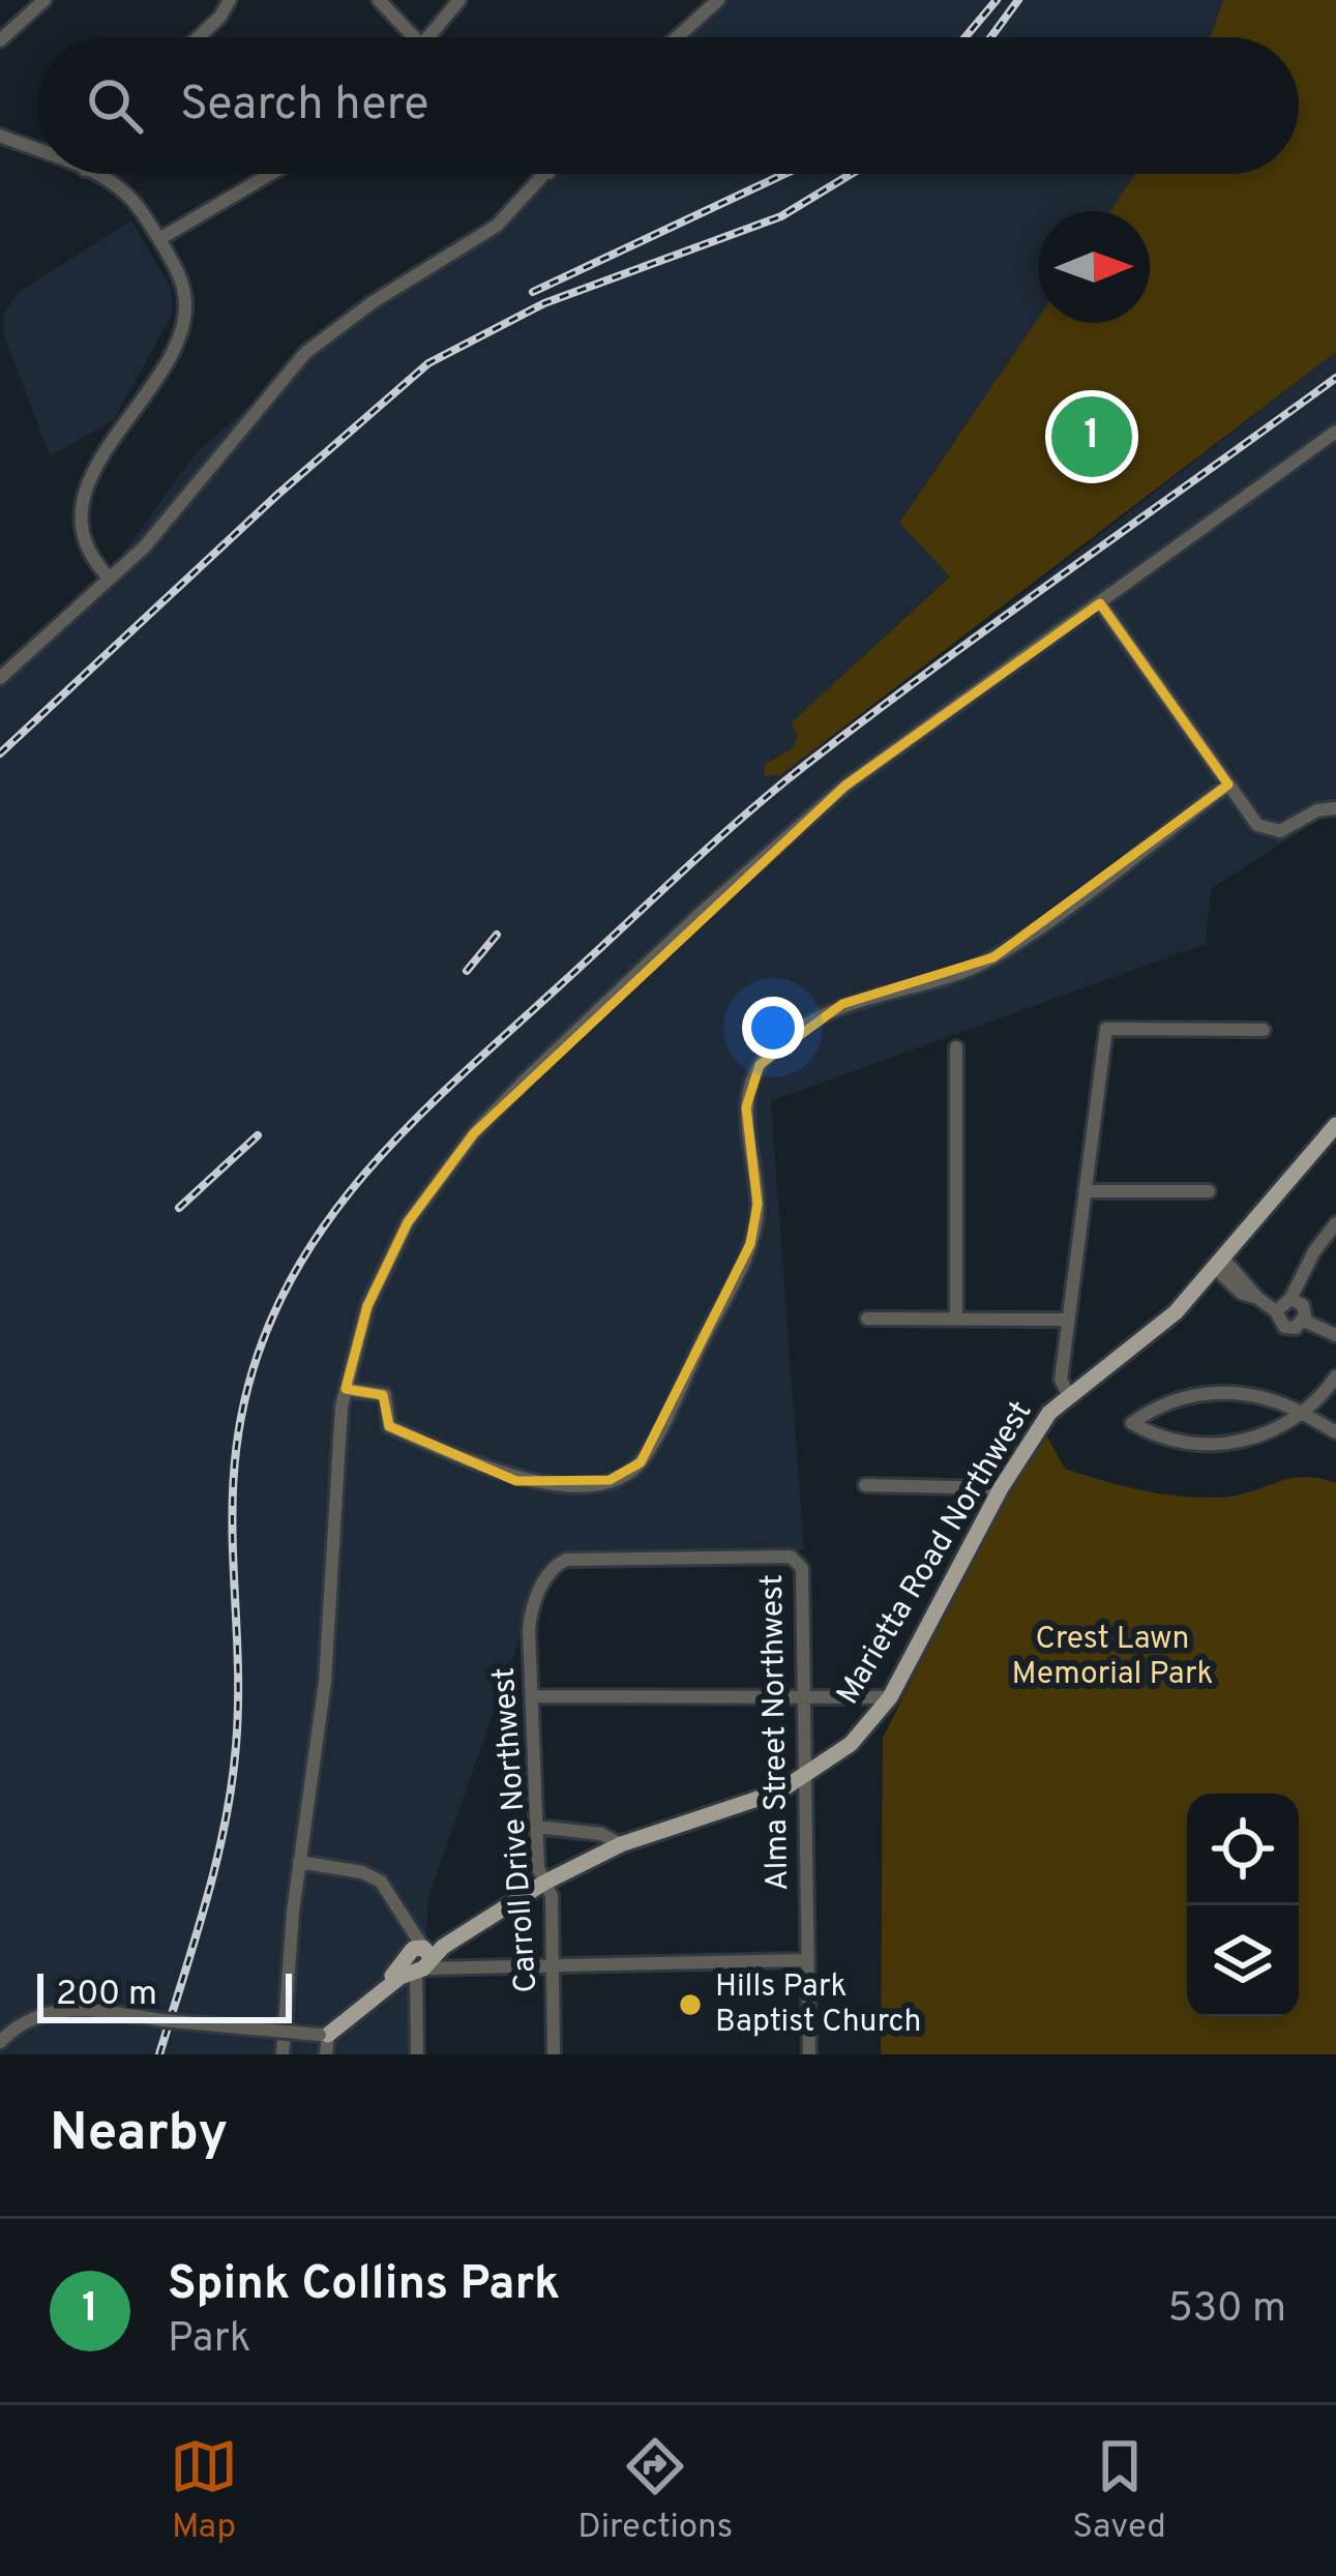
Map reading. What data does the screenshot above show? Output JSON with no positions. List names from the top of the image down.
{
  "streets": {
    "main road": ["Marietta Road Northwest"],
    "street": ["Alma Street Northwest", "Carroll Drive Northwest"]
  },
  "crossings": [
    ["Marietta Road Northwest", "Alma Street Northwest"],
    ["Marietta Road Northwest", "Carroll Drive Northwest"],
    ["Alma Street Northwest", "Carroll Drive Northwest"]
  ],
  "parks": ["Crest Lawn Memorial Park"],
  "places": ["Hills Park Baptist Church"],
  "scale_bar": "200 m",
  "north": "right",
  "page": {
    "search": "Search here",
    "pins": "1",
    "scale": "200 m",
    "heading": "Nearby",
    "list": [
      {
        "mark": "1",
        "name": "Spink Collins Park",
        "note": "Park",
        "value": "530 m"
      }
    ],
    "nav": ["Map", "Directions", "Saved"]
  }
}
